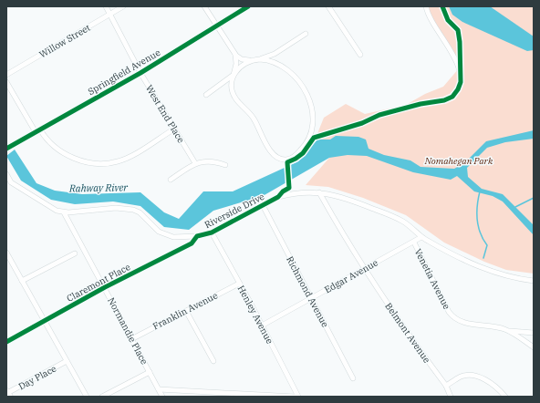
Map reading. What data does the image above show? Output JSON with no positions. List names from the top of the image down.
{
  "streets": {
    "street": [
      "Willow Street",
      "Springfield Avenue",
      "West End Place",
      "Riverside Drive",
      "Edgar Avenue",
      "Venetia Avenue",
      "Claremont Place",
      "Richmond Avenue",
      "Franklin Avenue",
      "Henley Avenue",
      "Normandie Place",
      "Belmont Avenue",
      "Day Place"
    ]
  },
  "crossings": [
    ["Willow Street", "West End Place"],
    ["Springfield Avenue", "West End Place"],
    ["Riverside Drive", "Edgar Avenue"],
    ["Riverside Drive", "Claremont Place"],
    ["Riverside Drive", "Richmond Avenue"],
    ["Riverside Drive", "Henley Avenue"],
    ["Riverside Drive", "Normandie Place"],
    ["Riverside Drive", "Belmont Avenue"],
    ["Edgar Avenue", "Venetia Avenue"],
    ["Edgar Avenue", "Richmond Avenue"],
    ["Edgar Avenue", "Henley Avenue"],
    ["Edgar Avenue", "Belmont Avenue"],
    ["Claremont Place", "Normandie Place"],
    ["Franklin Avenue", "Henley Avenue"],
    ["Franklin Avenue", "Normandie Place"]
  ],
  "water": ["Rahway River"],
  "parks": ["Nomahegan Park"]
}
